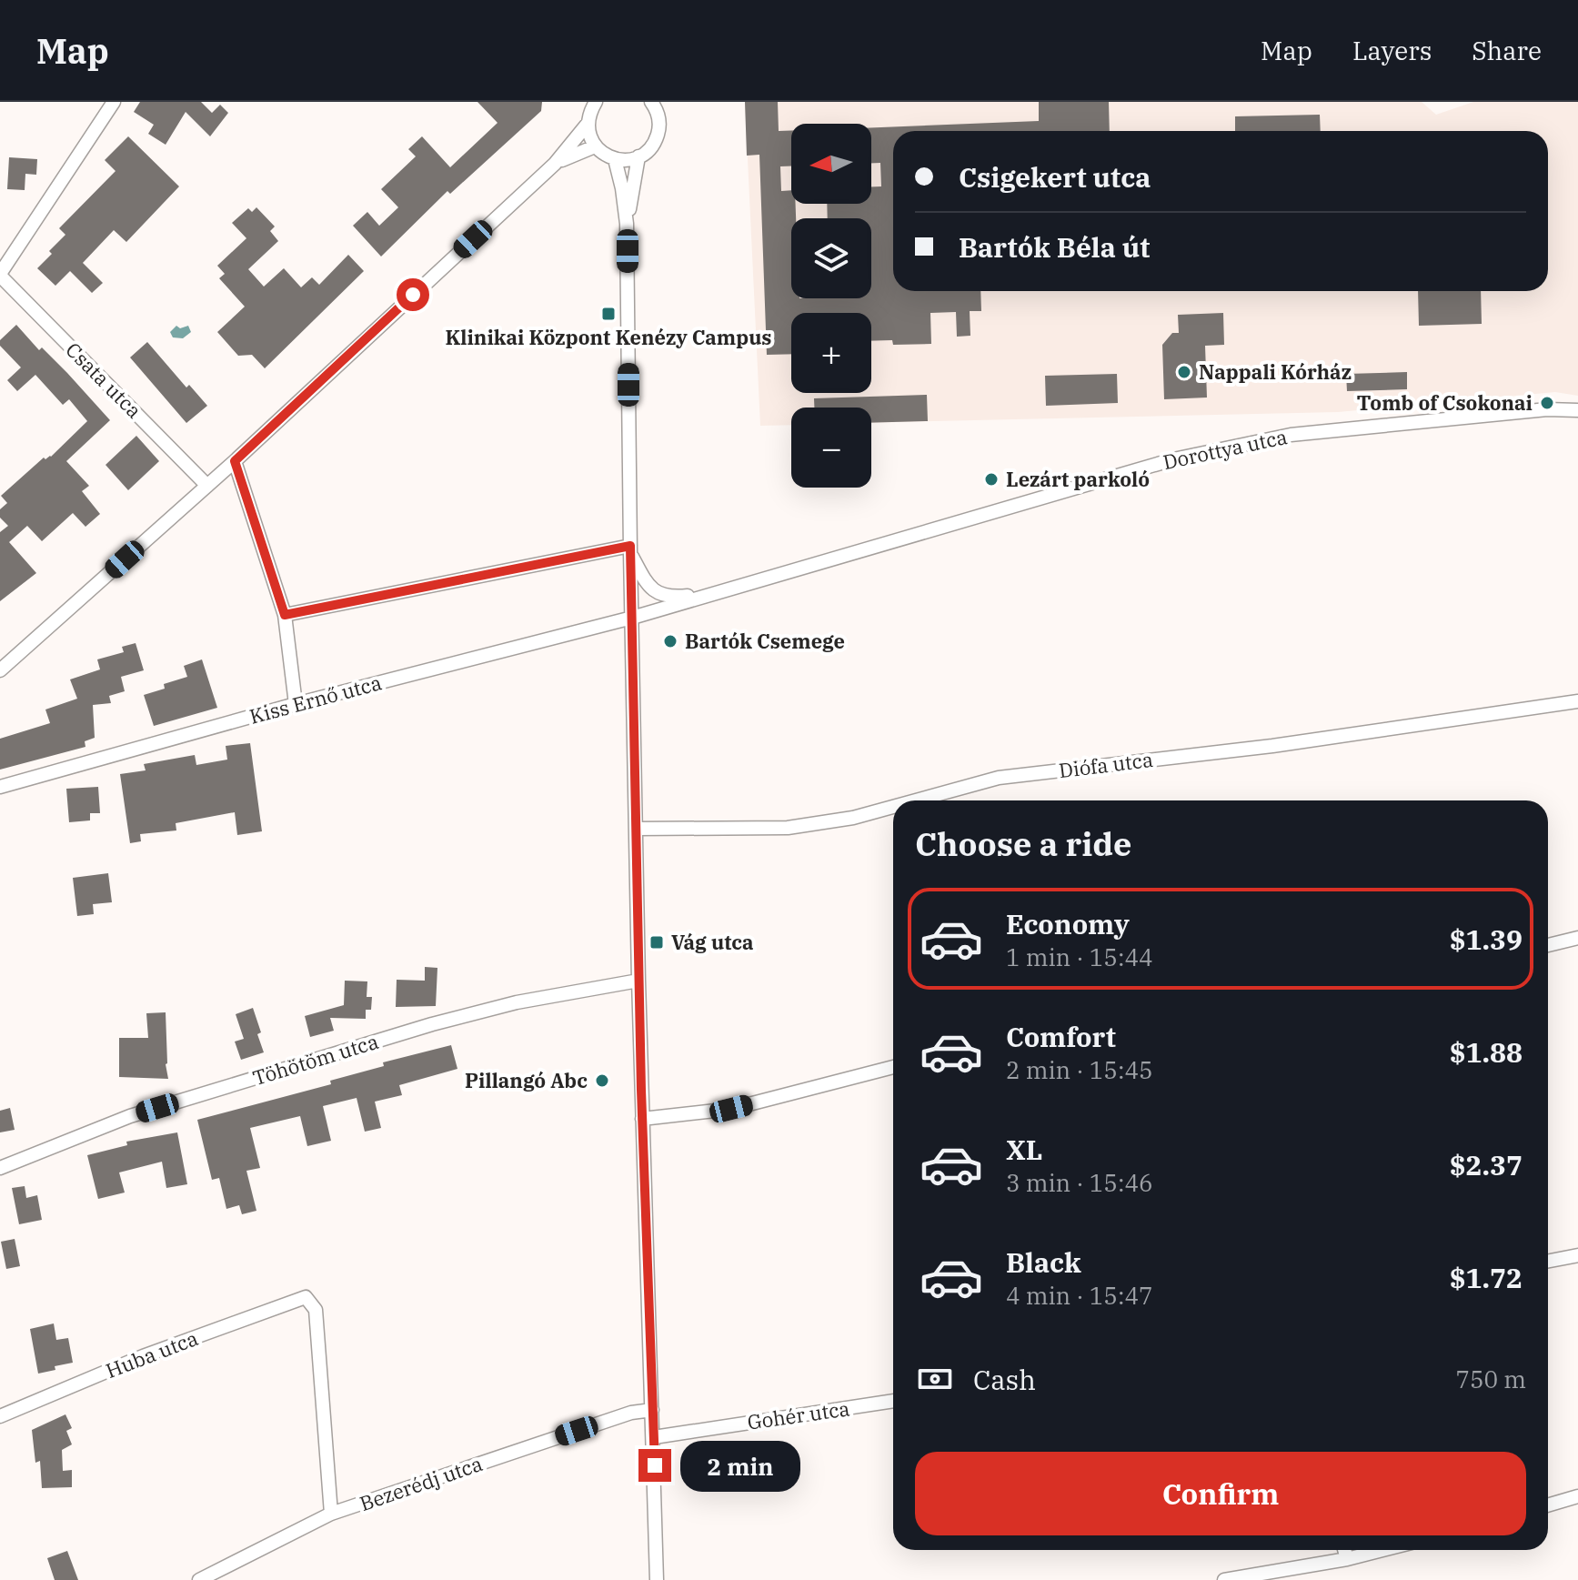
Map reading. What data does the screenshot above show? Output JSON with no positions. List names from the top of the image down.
{
  "streets": {
    "street": [
      "Csata utca",
      "Dorottya utca",
      "Kiss Ernő utca",
      "Diófa utca",
      "Töhötöm utca",
      "Huba utca",
      "Gohér utca",
      "Bezerédj utca"
    ]
  },
  "crossings": [
    ["Dorottya utca", "Kiss Ernő utca"],
    ["Huba utca", "Bezerédj utca"]
  ],
  "places": {
    "transit": ["Klinikai Központ Kenézy Campus", "Vág utca"],
    "other": [
      "Nappali Kórház",
      "Tomb of Csokonai",
      "Lezárt parkoló",
      "Bartók Csemege",
      "Pillangó Abc"
    ]
  },
  "north": "left",
  "page": {
    "header": "Map",
    "nav": ["Map", "Layers", "Share"],
    "map_buttons": ["+", "−"],
    "banner": ["Csigekert utca", "Bartók Béla út"],
    "heading": "Choose a ride",
    "list": [
      {
        "name": "Economy",
        "note": "1 min · 15:44",
        "value": "$1.39"
      },
      {
        "name": "Comfort",
        "note": "2 min · 15:45",
        "value": "$1.88"
      },
      {
        "name": "XL",
        "note": "3 min · 15:46",
        "value": "$2.37"
      },
      {
        "name": "Black",
        "note": "4 min · 15:47",
        "value": "$1.72"
      }
    ],
    "pay": ["Cash", "750 m"],
    "buttons": "Confirm",
    "bubble": "2 min"
  }
}
